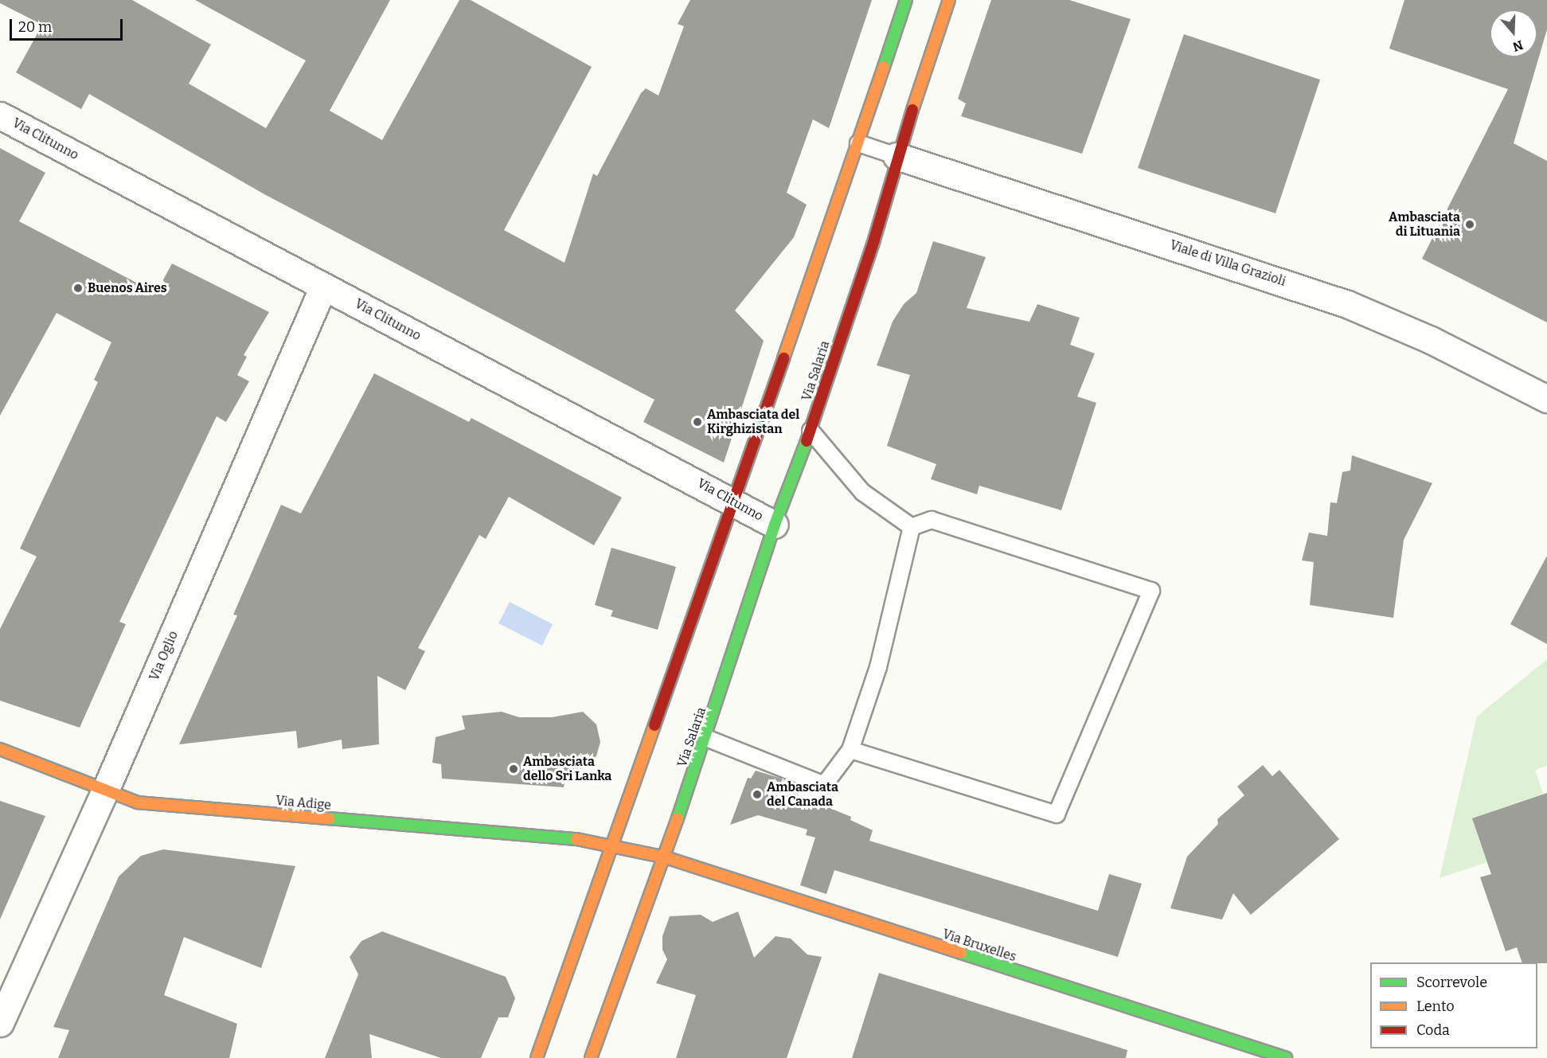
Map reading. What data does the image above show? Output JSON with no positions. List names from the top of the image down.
{
  "streets": {
    "main road": ["Via Salaria", "Via Adige", "Via Bruxelles"],
    "street": ["Via Clitunno", "Viale di Villa Grazioli", "Via Oglio"]
  },
  "crossings": [
    ["Via Clitunno", "Via Salaria"],
    ["Via Clitunno", "Via Oglio"],
    ["Viale di Villa Grazioli", "Via Salaria"],
    ["Via Salaria", "Via Bruxelles"],
    ["Via Oglio", "Via Adige"]
  ],
  "places": [
    "Ambasciata di Lituania",
    "Buenos Aires",
    "Ambasciata del Kirghizistan",
    "Ambasciata dello Sri Lanka",
    "Ambasciata del Canada"
  ],
  "legend": ["Scorrevole", "Lento", "Coda"],
  "scale_bar": "20 m",
  "north": "bottom"
}
